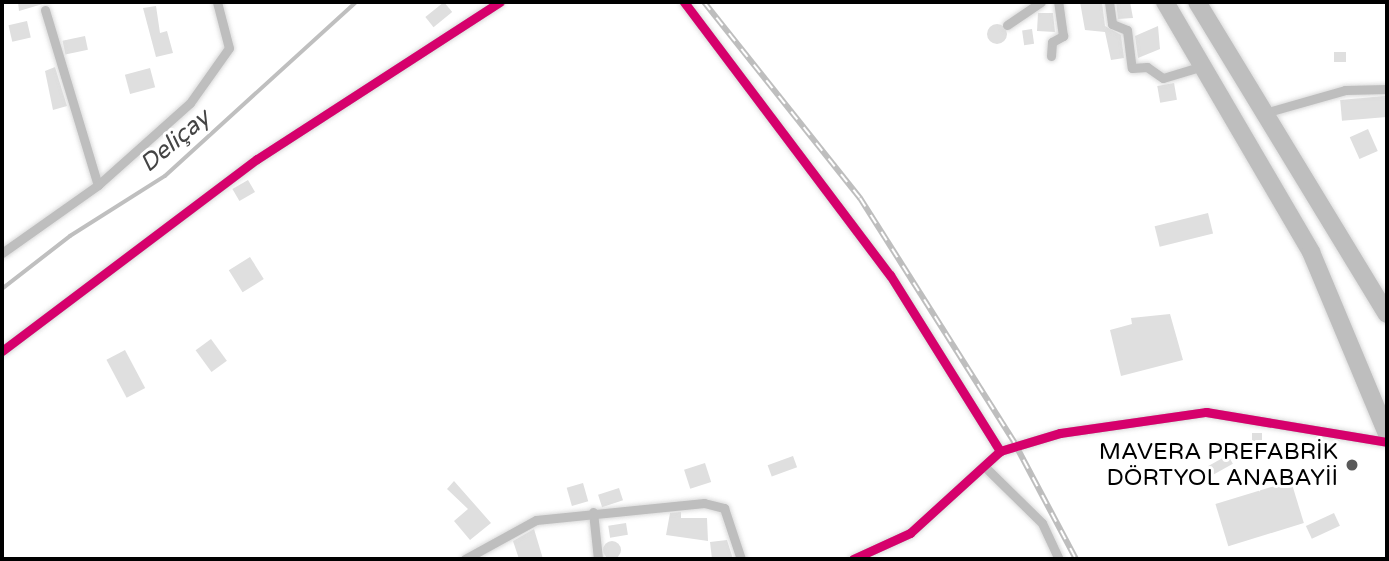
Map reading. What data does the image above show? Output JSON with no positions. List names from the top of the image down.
{
  "water": ["Deliçay"],
  "places": ["MAVERA PREFABRİK DÖRTYOL ANABAYİİ"]
}
